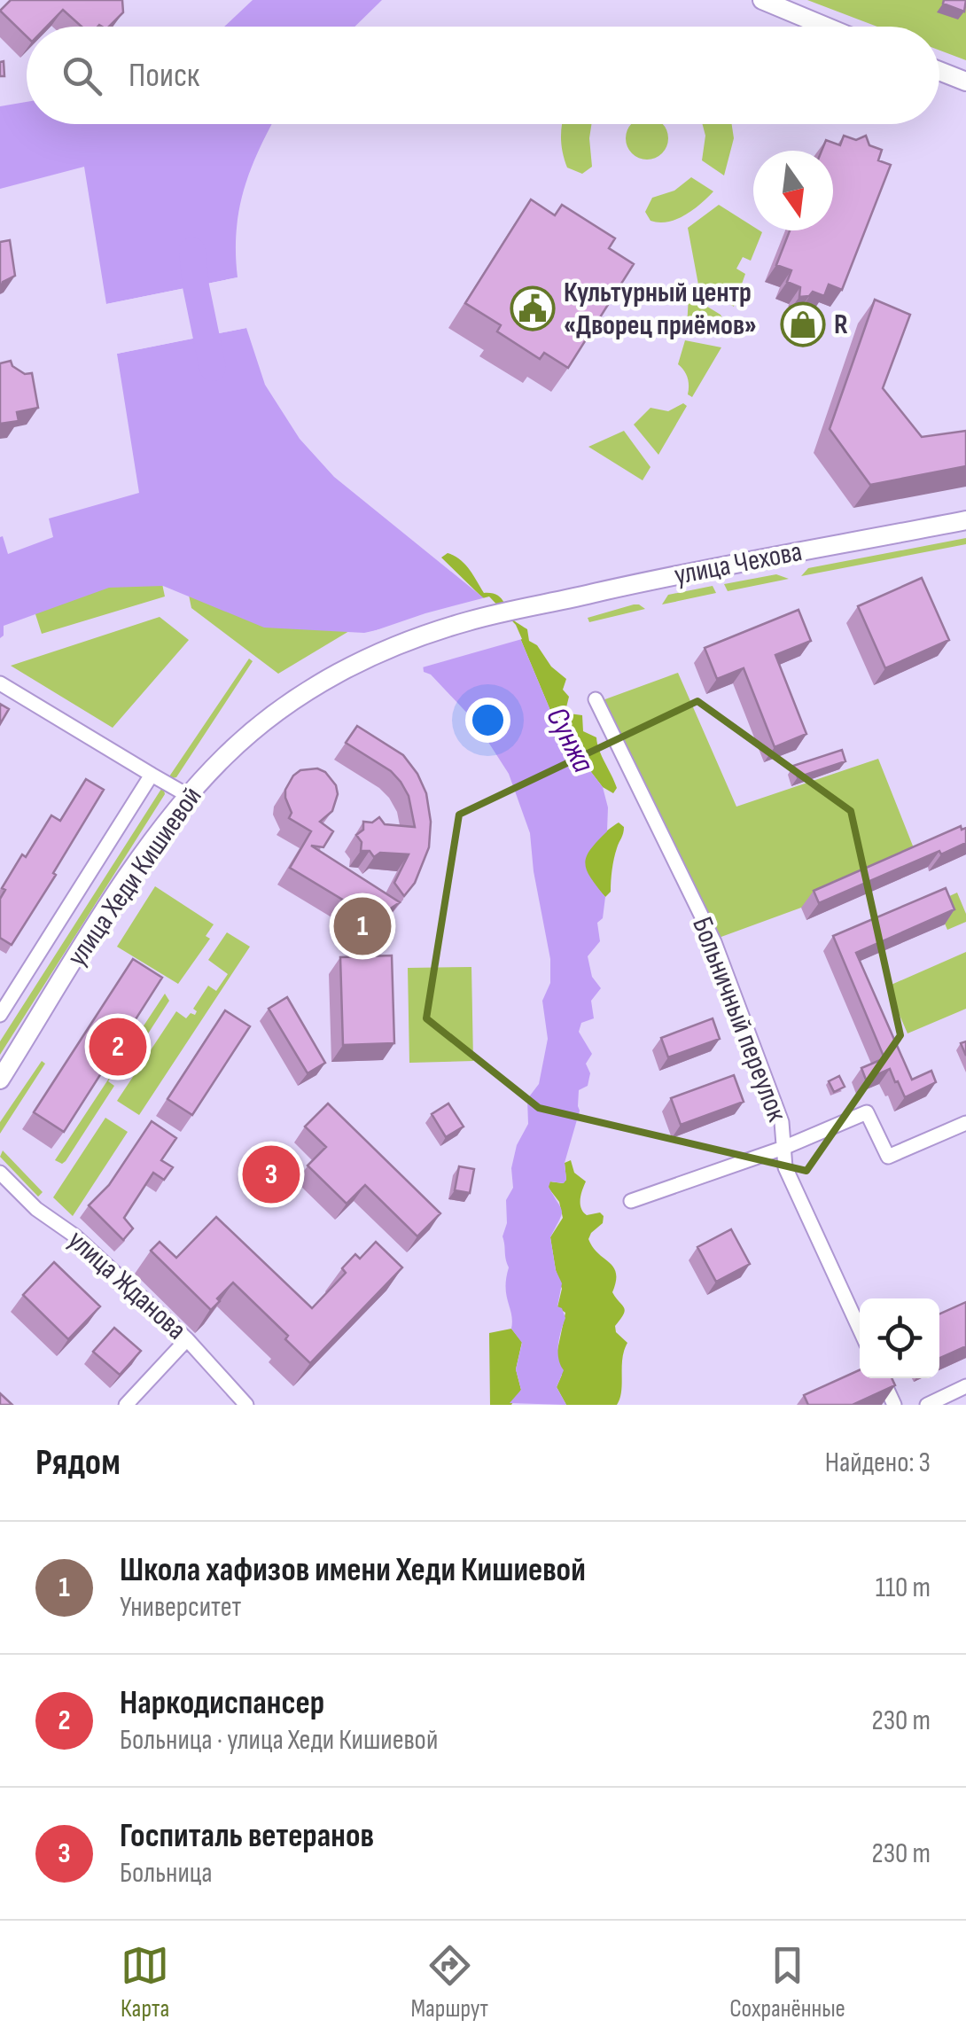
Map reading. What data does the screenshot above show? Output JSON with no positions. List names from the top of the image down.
{
  "streets": {
    "main road": ["улица Чехова", "улица Хеди Кишиевой"],
    "street": ["Больничный переулок", "улица Жданова"]
  },
  "crossings": [
    ["улица Чехова", "улица Хеди Кишиевой"]
  ],
  "water": ["Сунжа"],
  "places": {
    "public building": ["Культурный центр «Дворец приёмов»"],
    "shop": ["R"]
  },
  "north": "bottom",
  "page": {
    "search": "Поиск",
    "pins": ["1", "2", "3"],
    "heading": ["Рядом", "Найдено: 3"],
    "list": [
      {
        "mark": "1",
        "name": "Школа хафизов имени Хеди Кишиевой",
        "note": "Университет",
        "value": "110 m"
      },
      {
        "mark": "2",
        "name": "Наркодиспансер",
        "note": "Больница · улица Хеди Кишиевой",
        "value": "230 m"
      },
      {
        "mark": "3",
        "name": "Госпиталь ветеранов",
        "note": "Больница",
        "value": "230 m"
      }
    ],
    "nav": ["Карта", "Маршрут", "Сохранённые"]
  }
}
